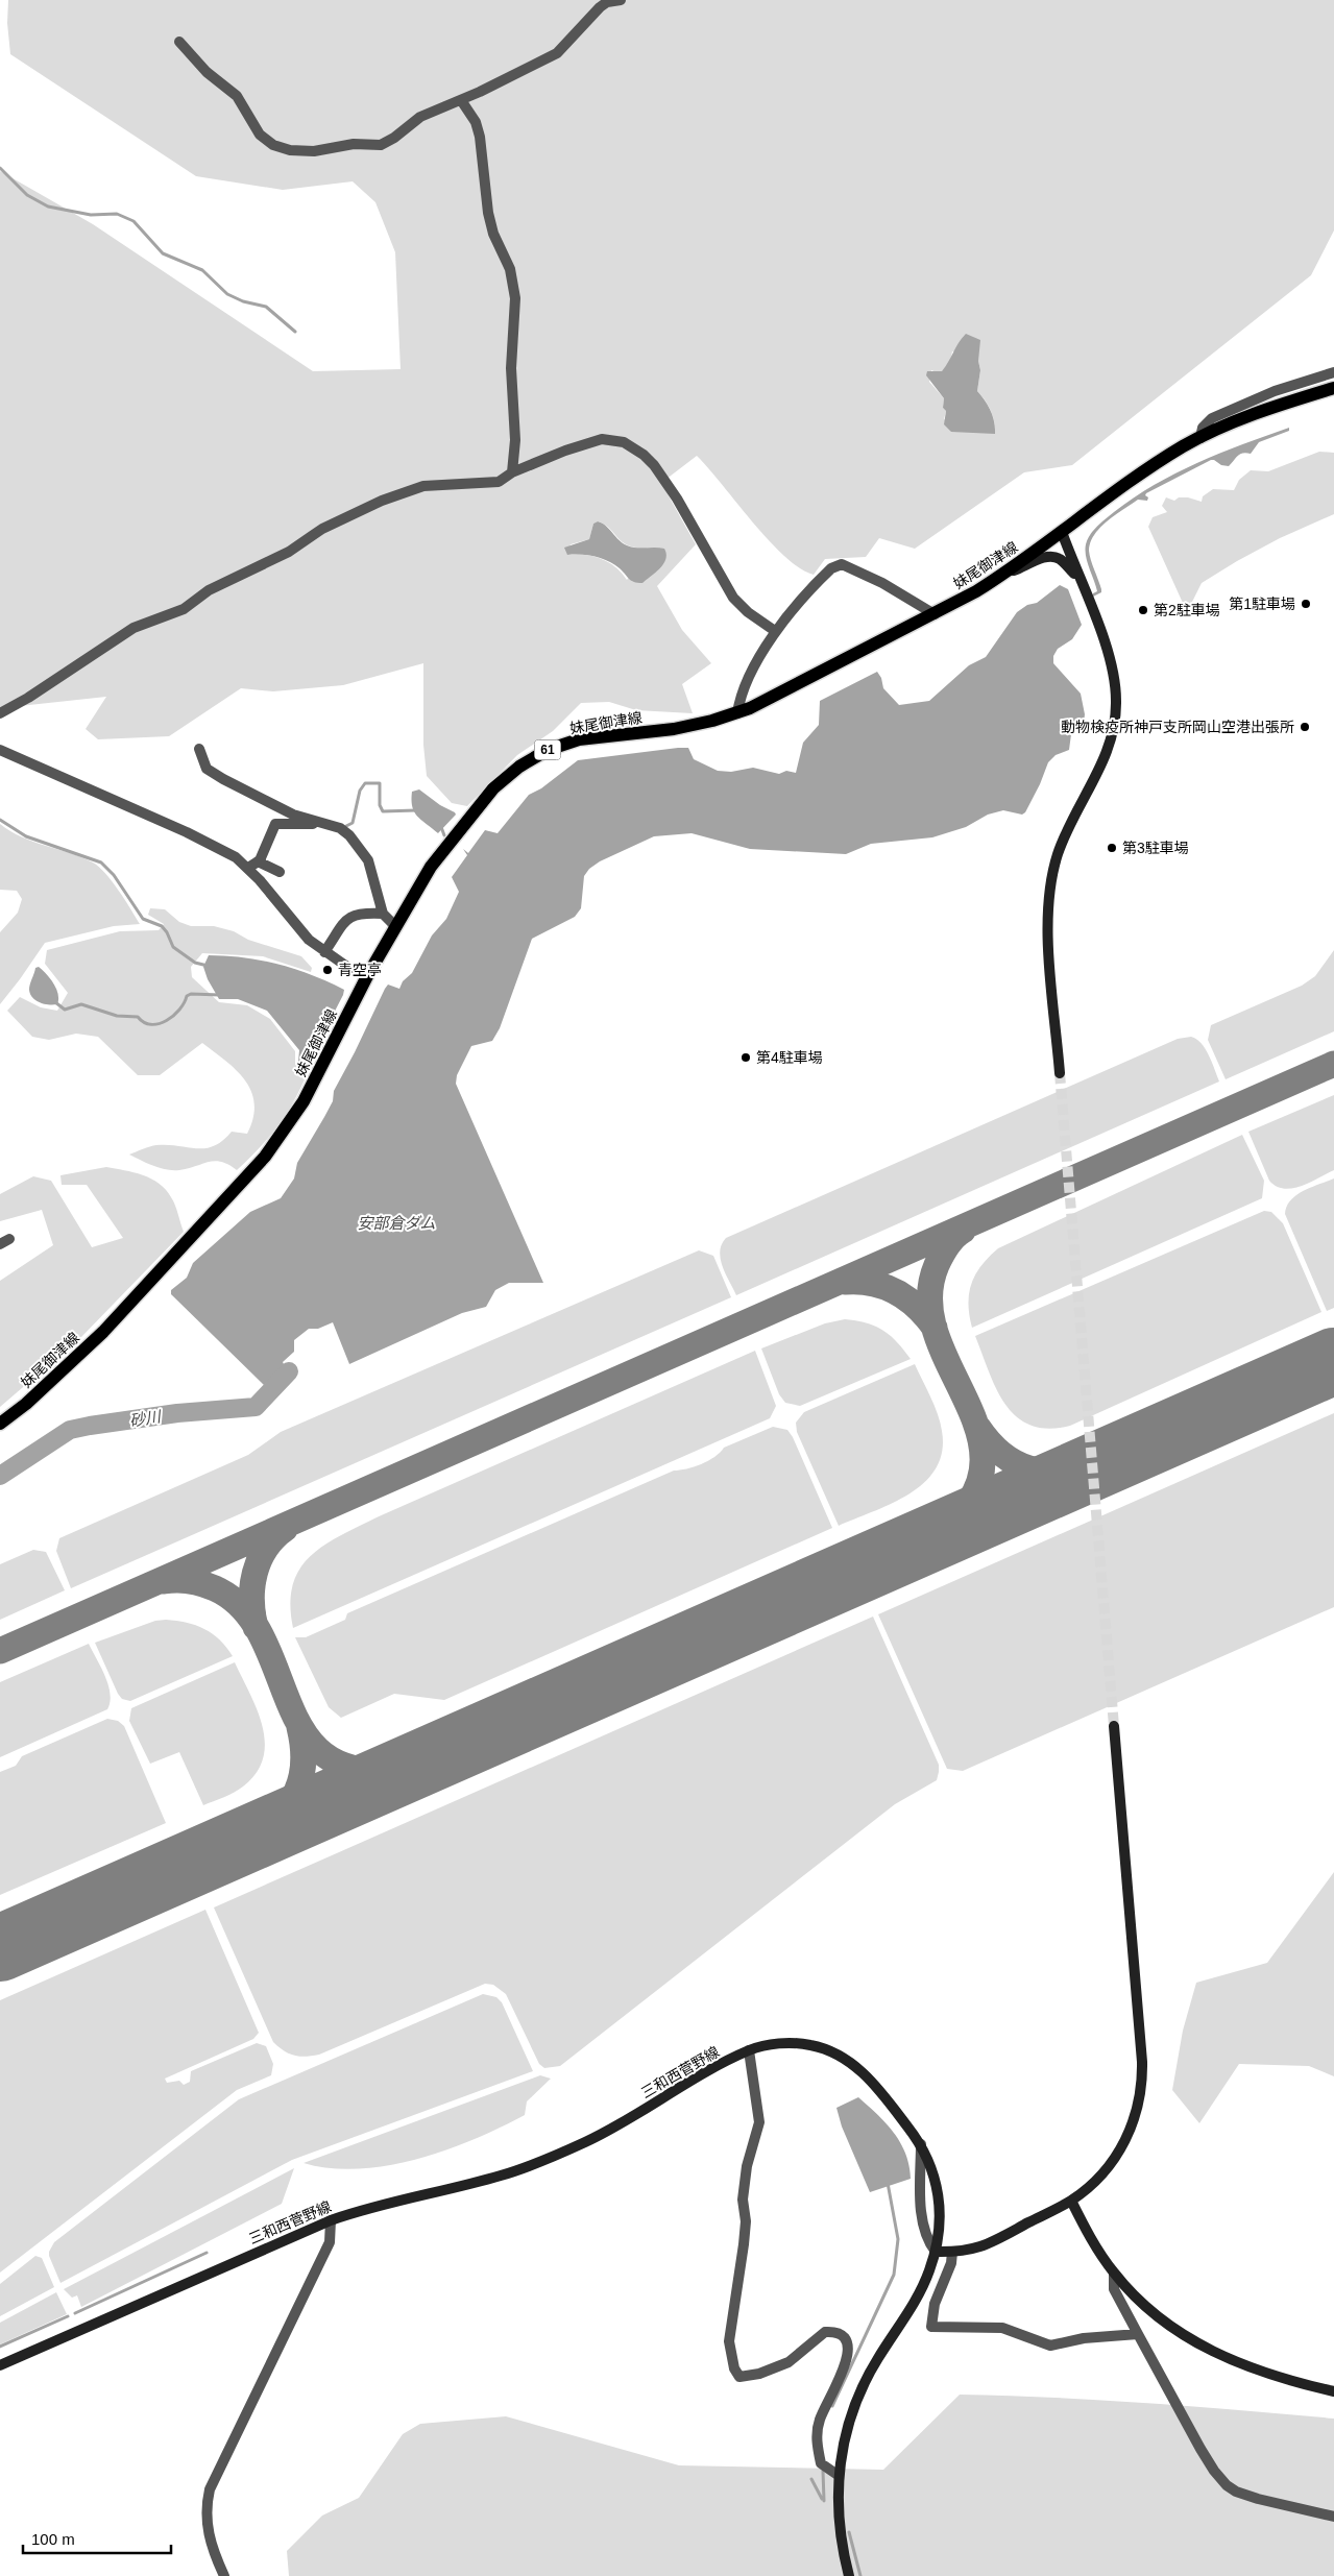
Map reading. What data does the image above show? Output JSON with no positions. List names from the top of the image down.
{
  "streets": {
    "main road": ["妹尾御津線", "61"],
    "street": ["三和西菅野線"]
  },
  "water": ["安部倉ダム", "砂川"],
  "places": [
    "第1駐車場",
    "第2駐車場",
    "動物検疫所神戸支所岡山空港出張所",
    "第3駐車場",
    "青空亭",
    "第4駐車場"
  ],
  "scale_bar": "100 m"
}
